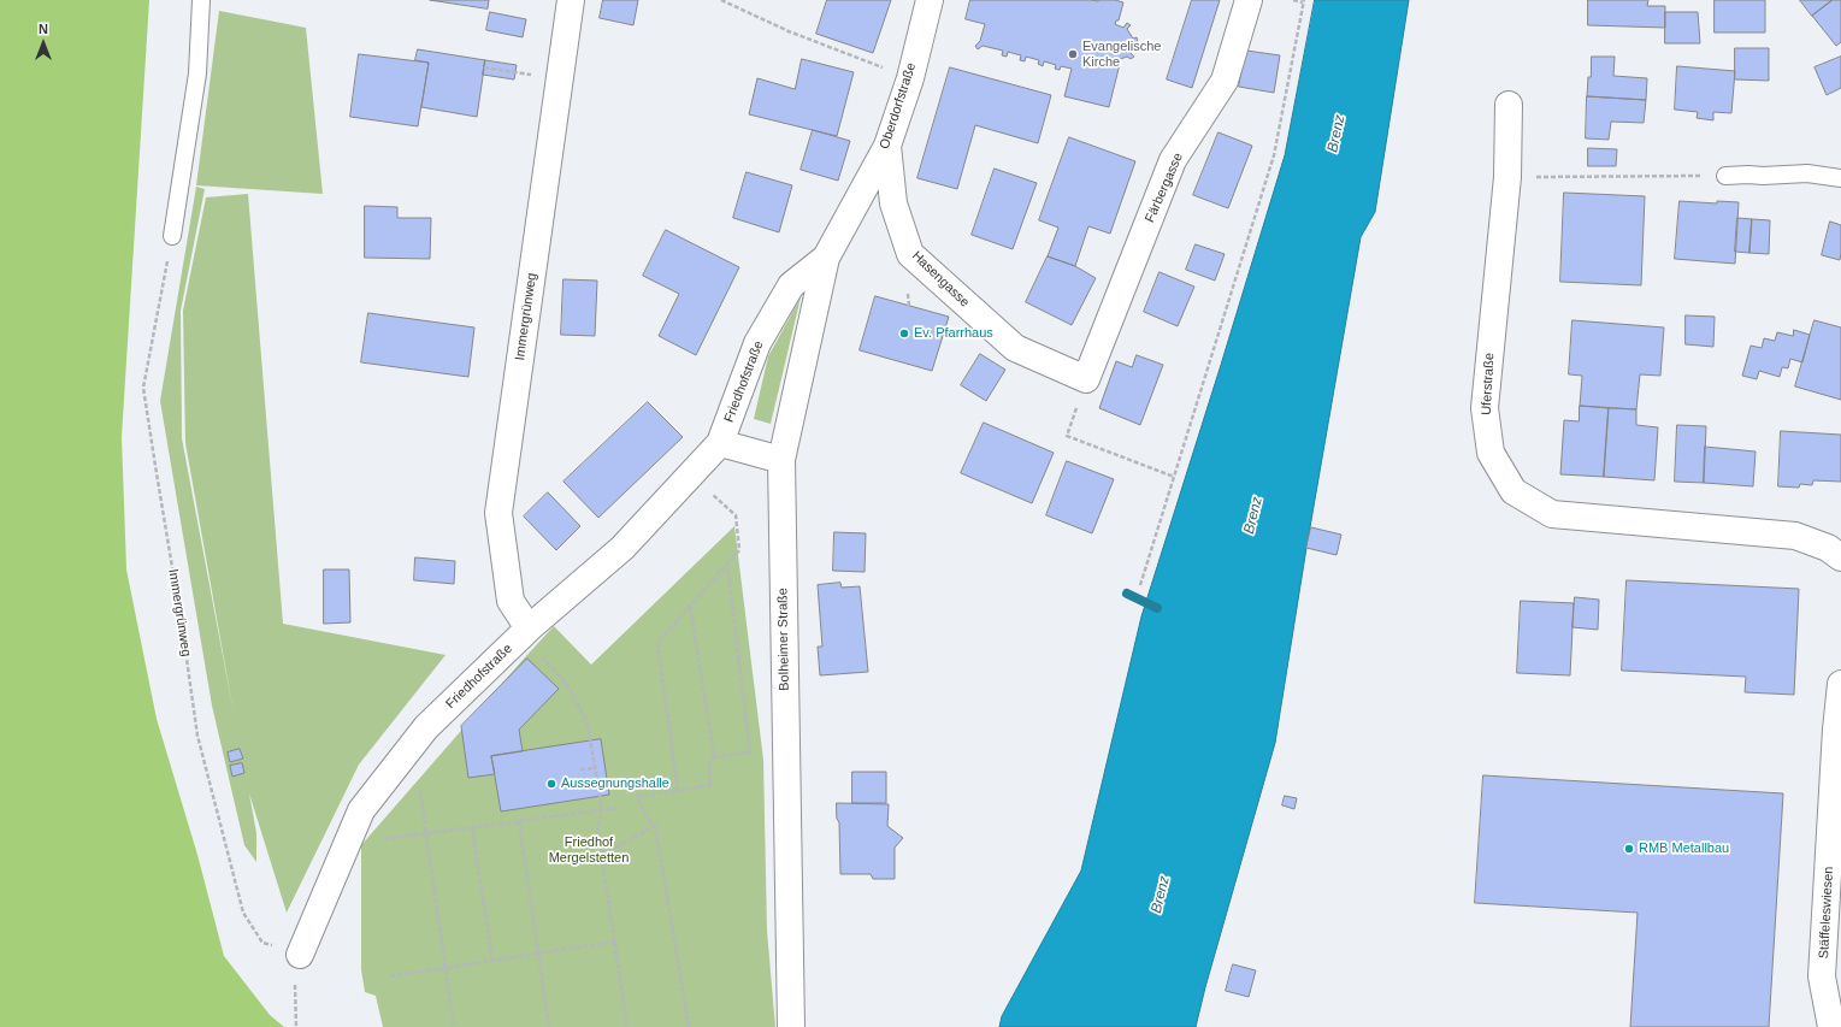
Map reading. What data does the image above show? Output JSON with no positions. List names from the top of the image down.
{
  "streets": {
    "street": [
      "Oberdorfstraße",
      "Färbergasse",
      "Hasengasse",
      "Immergrünweg",
      "Friedhofstraße",
      "Uferstraße",
      "Bolheimer Straße",
      "Stäffeleswiesen"
    ]
  },
  "crossings": [
    ["Oberdorfstraße", "Hasengasse"],
    ["Oberdorfstraße", "Friedhofstraße"],
    ["Oberdorfstraße", "Bolheimer Straße"],
    ["Färbergasse", "Hasengasse"],
    ["Immergrünweg", "Friedhofstraße"],
    ["Friedhofstraße", "Bolheimer Straße"]
  ],
  "water": ["Brenz"],
  "parks": ["Friedhof Mergelstetten"],
  "places": [
    "Evangelische Kirche",
    "Ev. Pfarrhaus",
    "Aussegnungshalle",
    "RMB Metallbau"
  ],
  "north": "top"
}
